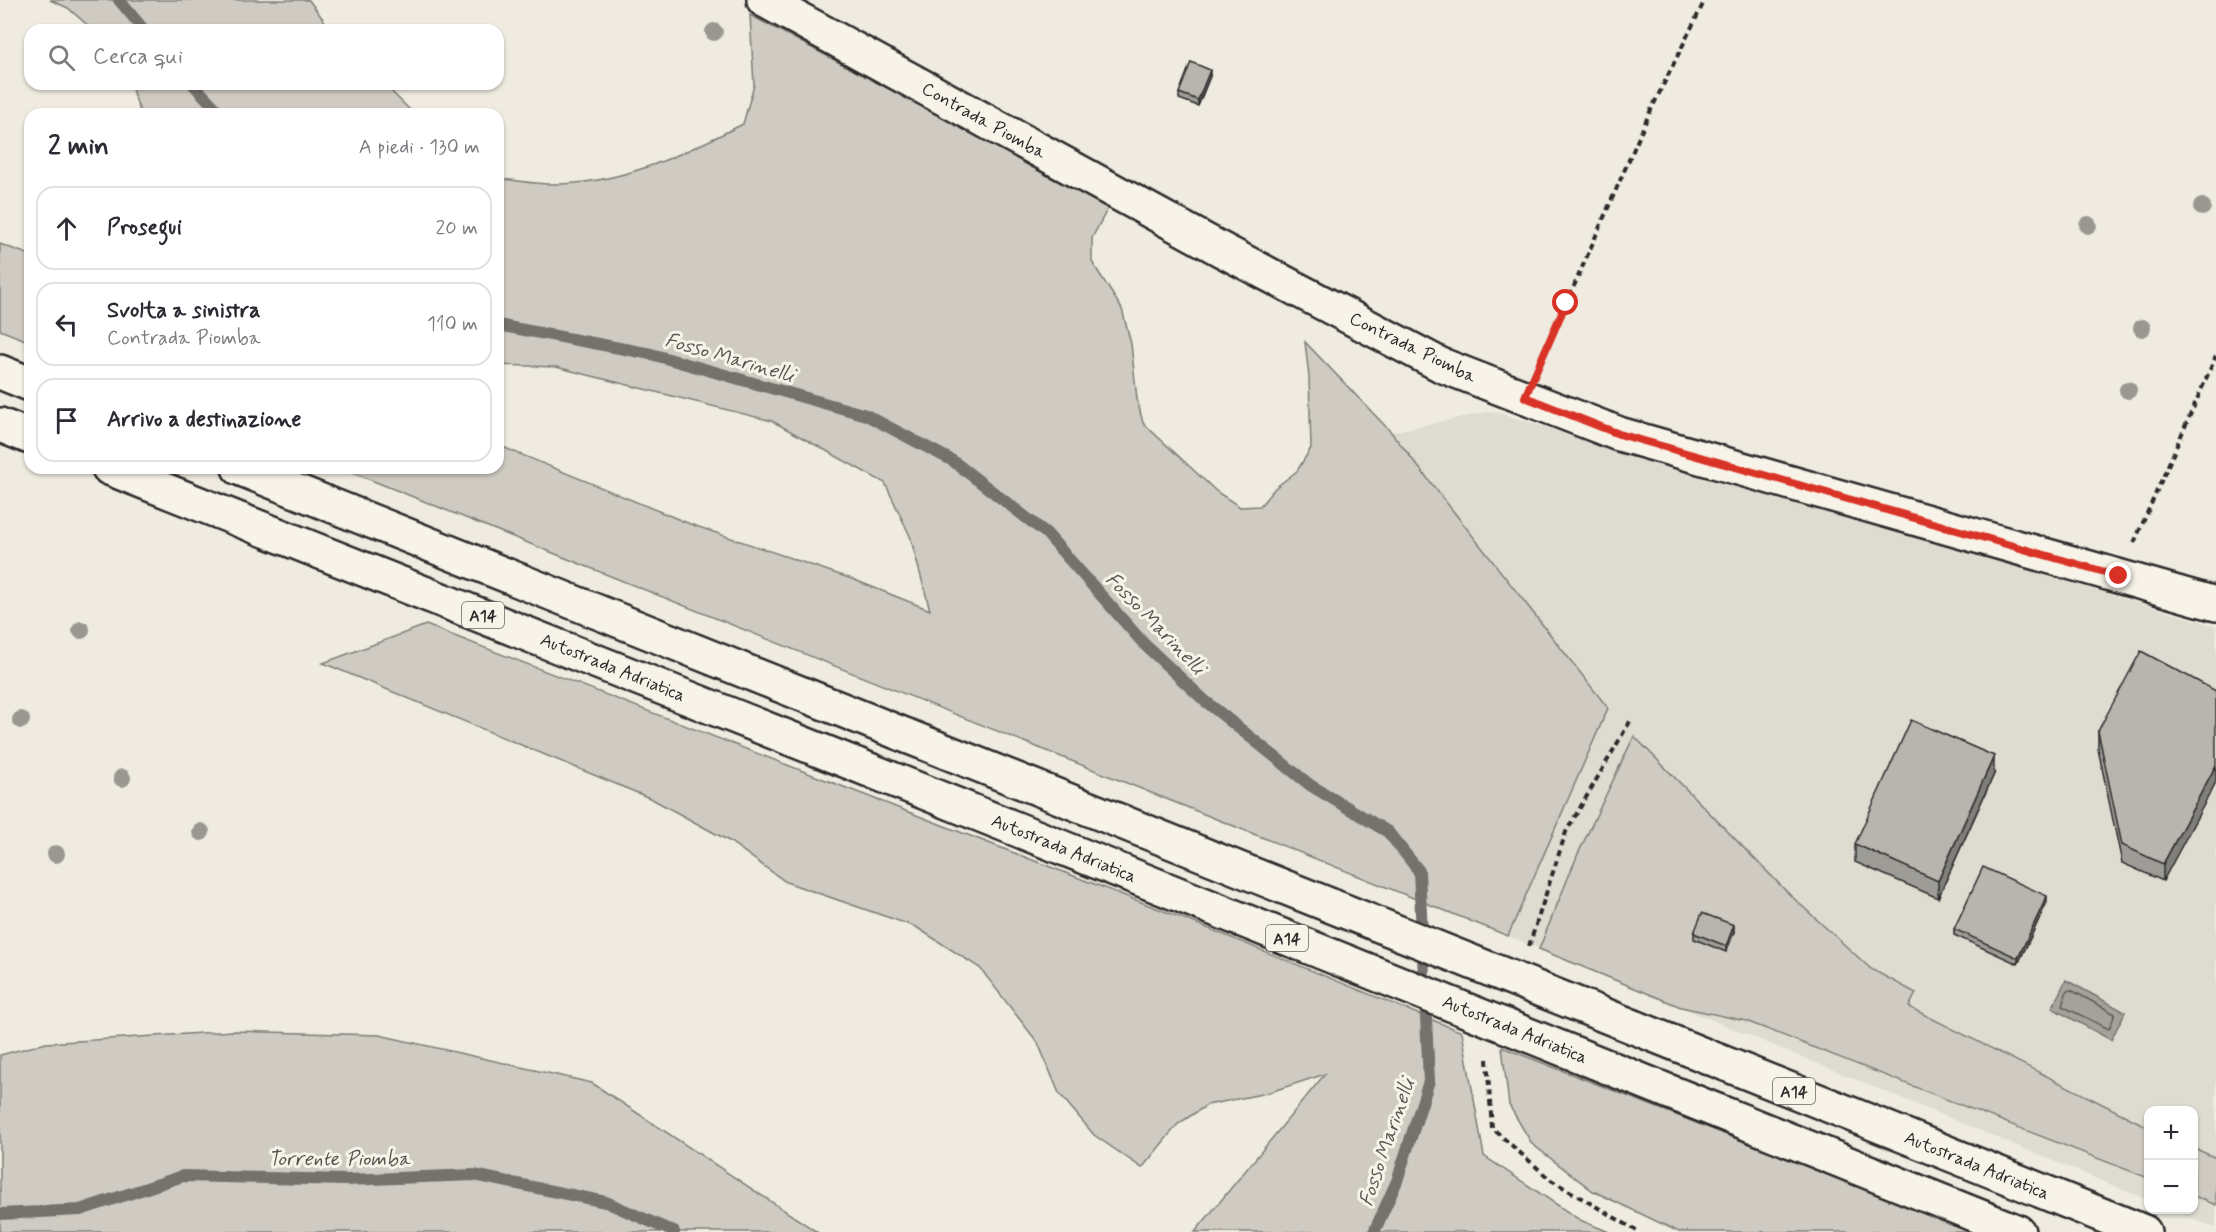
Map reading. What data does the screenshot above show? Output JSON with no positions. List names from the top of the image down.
{
  "streets": {
    "main road": ["Contrada Piomba", "A14", "Autostrada Adriatica"]
  },
  "water": ["Fosso Marinelli", "Torrente Piomba"],
  "page": {
    "search": "Cerca qui",
    "heading": ["2 min", "A piedi · 130 m"],
    "list": [
      ["Prosegui", "20 m"],
      ["Svolta a sinistra", "Contrada Piomba", "110 m"],
      "Arrivo a destinazione"
    ],
    "map_buttons": ["+", "−"]
  }
}
